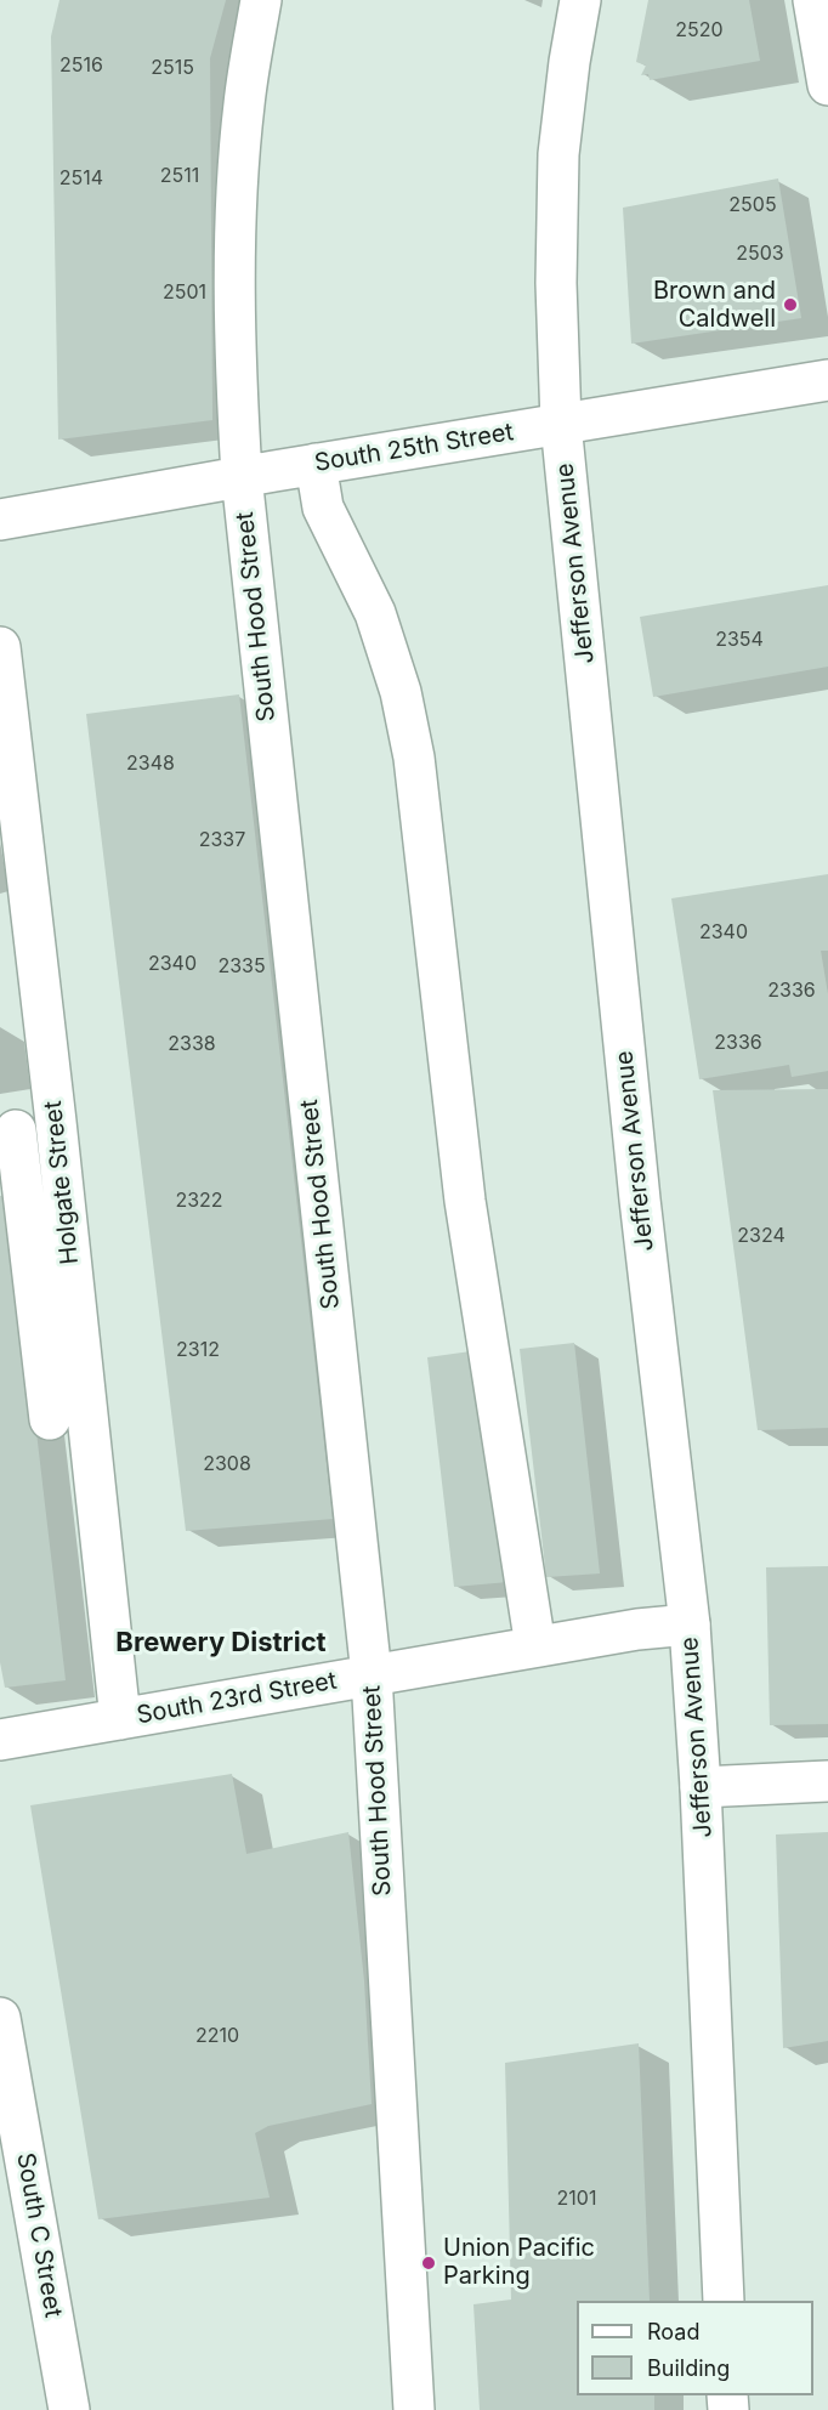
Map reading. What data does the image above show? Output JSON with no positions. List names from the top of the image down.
{
  "streets": {
    "street": [
      "South 25th Street",
      "Jefferson Avenue",
      "South Hood Street",
      "Holgate Street",
      "South 23rd Street",
      "South C Street"
    ]
  },
  "crossings": [
    ["South 25th Street", "Jefferson Avenue"],
    ["South 25th Street", "South Hood Street"],
    ["Jefferson Avenue", "South 23rd Street"],
    ["South Hood Street", "South 23rd Street"],
    ["Holgate Street", "South 23rd Street"]
  ],
  "districts": ["Brewery District"],
  "places": ["Brown and Caldwell", "Union Pacific Parking"],
  "house_numbers": [
    "2520",
    "2516",
    "2515",
    "2511",
    "2514",
    "2505",
    "2503",
    "2501",
    "2354",
    "2348",
    "2337",
    "2340",
    "2340",
    "2335",
    "2336",
    "2336",
    "2338",
    "2322",
    "2324",
    "2312",
    "2308",
    "2210",
    "2101"
  ],
  "legend": ["Road", "Building"]
}
